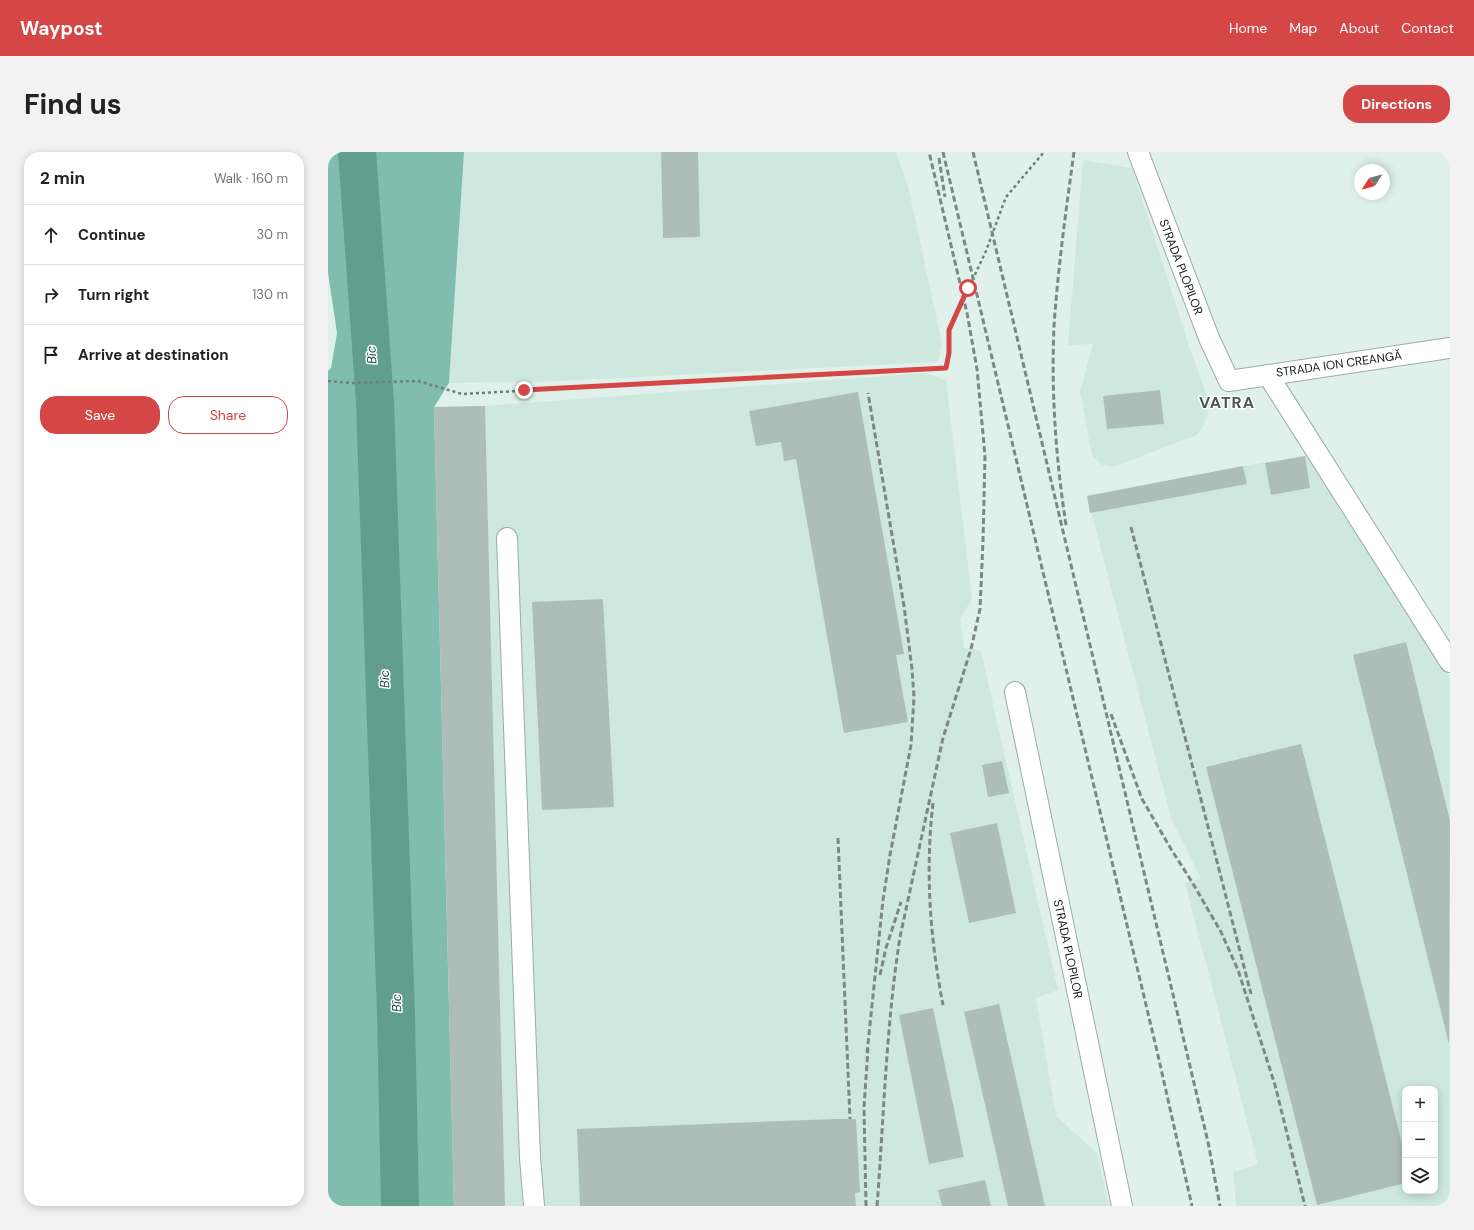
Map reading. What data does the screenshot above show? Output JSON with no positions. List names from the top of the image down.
{
  "streets": {
    "street": ["STRADA PLOPILOR", "STRADA ION CREANGĂ"]
  },
  "crossings": [
    ["STRADA PLOPILOR", "STRADA ION CREANGĂ"]
  ],
  "districts": ["VATRA"],
  "water": ["Bîc"],
  "north": "bottom left",
  "page": {
    "header": "Waypost",
    "nav": [
      "Home",
      "Map",
      "About",
      "Contact"
    ],
    "buttons": [
      "Directions",
      ["Save", "Share"]
    ],
    "title": "Find us",
    "heading": ["2 min", "Walk · 160 m"],
    "list": [
      ["Continue", "30 m"],
      ["Turn right", "130 m"],
      "Arrive at destination"
    ],
    "map_buttons": ["+", "−"]
  }
}
